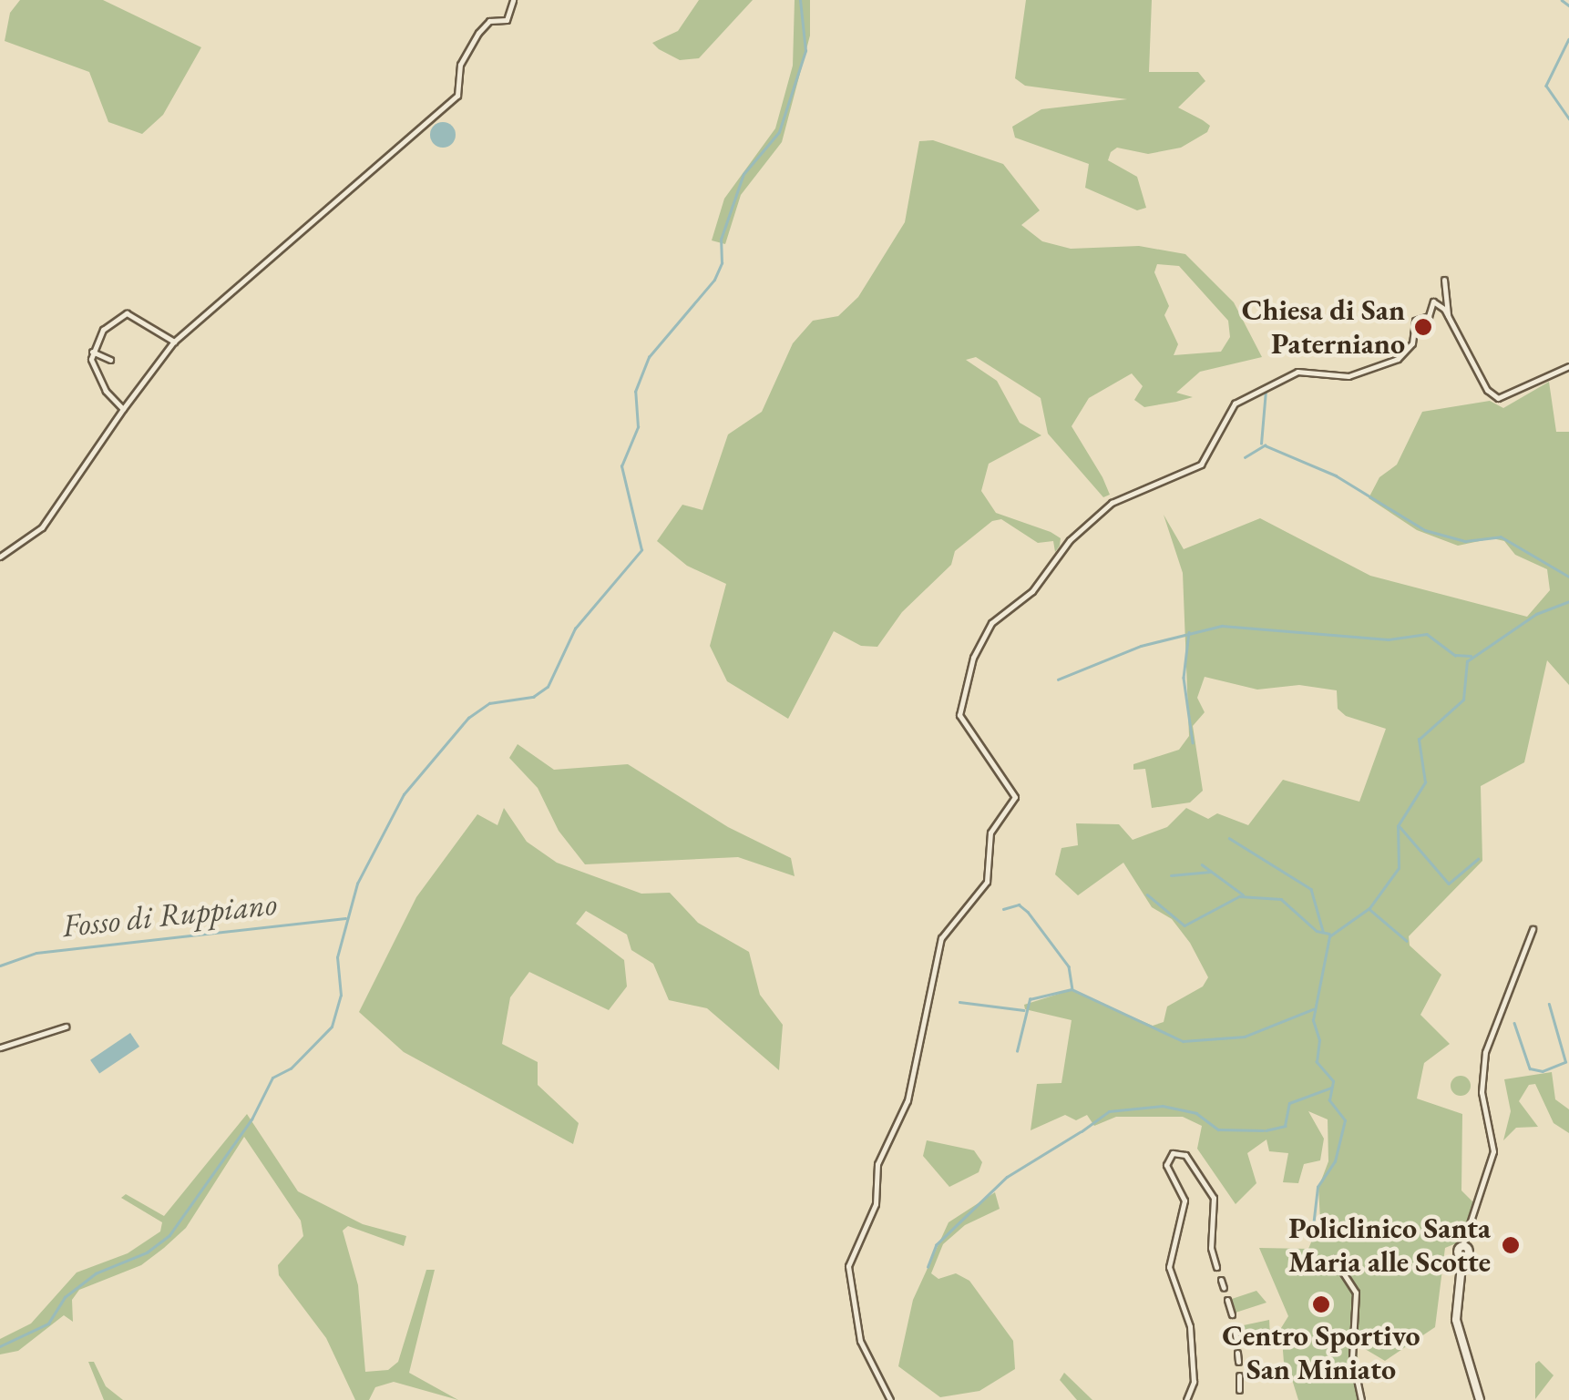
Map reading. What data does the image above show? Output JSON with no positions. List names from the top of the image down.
{
  "water": ["Fosso di Ruppiano"],
  "places": ["Chiesa di San Paterniano", "Policlinico Santa Maria alle Scotte", "Centro Sportivo San Miniato"]
}
